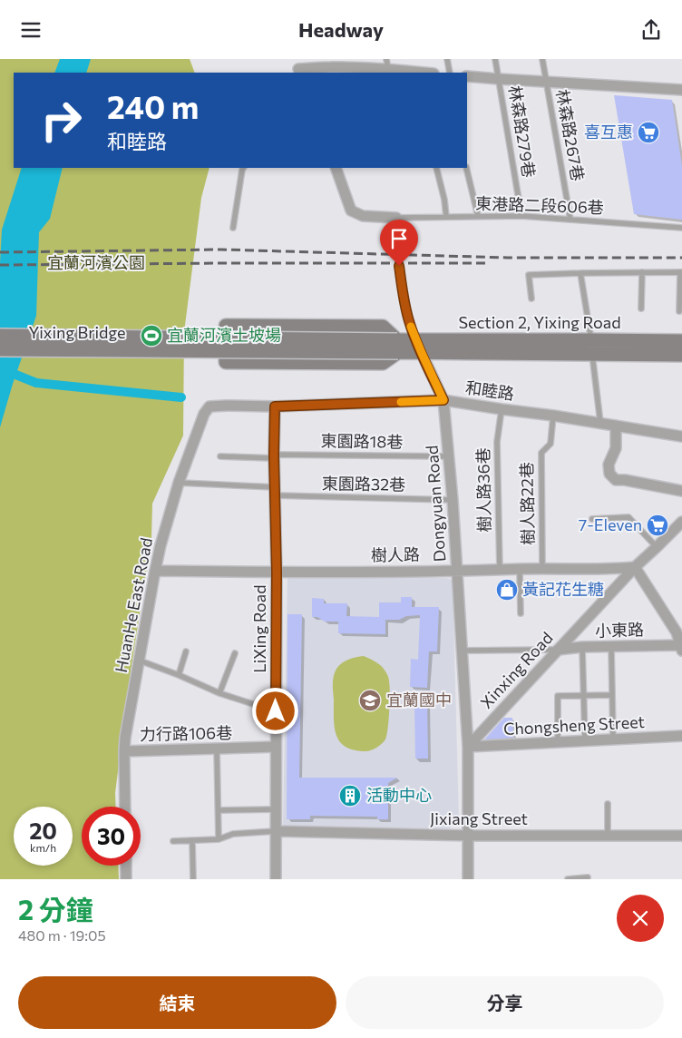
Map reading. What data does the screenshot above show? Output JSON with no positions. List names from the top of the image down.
{
  "streets": {
    "street": [
      "Section 2, Yixing Road",
      "Yixing Bridge",
      "和睦路",
      "Dongyuan Road",
      "樹人路",
      "HuanHe East Road",
      "LiXing Road",
      "小東路",
      "Xinxing Road",
      "Chongsheng Street",
      "力行路106巷",
      "Jixiang Street"
    ],
    "lane": [
      "林森路279巷",
      "林森路267巷",
      "東港路二段606巷",
      "東園路18巷",
      "東園路32巷",
      "樹人路36巷",
      "樹人路22巷"
    ]
  },
  "crossings": [
    ["林森路279巷", "東港路二段606巷"],
    ["林森路267巷", "東港路二段606巷"],
    ["Section 2, Yixing Road", "Yixing Bridge"],
    ["Section 2, Yixing Road", "Dongyuan Road"],
    ["和睦路", "樹人路36巷"],
    ["和睦路", "Dongyuan Road"],
    ["和睦路", "樹人路22巷"],
    ["和睦路", "HuanHe East Road"],
    ["和睦路", "LiXing Road"],
    ["東園路18巷", "Dongyuan Road"],
    ["東園路18巷", "LiXing Road"],
    ["東園路32巷", "Dongyuan Road"],
    ["東園路32巷", "HuanHe East Road"],
    ["東園路32巷", "LiXing Road"],
    ["樹人路36巷", "樹人路"],
    ["Dongyuan Road", "樹人路"],
    ["Dongyuan Road", "Xinxing Road"],
    ["Dongyuan Road", "Chongsheng Street"],
    ["樹人路22巷", "樹人路"],
    ["樹人路", "HuanHe East Road"],
    ["樹人路", "LiXing Road"],
    ["樹人路", "Xinxing Road"],
    ["HuanHe East Road", "力行路106巷"],
    ["LiXing Road", "力行路106巷"],
    ["LiXing Road", "Jixiang Street"],
    ["小東路", "Xinxing Road"],
    ["Xinxing Road", "Chongsheng Street"]
  ],
  "parks": ["宜蘭河濱公園"],
  "places": {
    "supermarket": ["喜互惠", "7-Eleven"],
    "sports": ["宜蘭河濱土坡場"],
    "shop": ["黃記花生糖"],
    "school or university": ["宜蘭國中"],
    "building": ["活動中心"]
  },
  "page": {
    "header": "Headway",
    "turn": ["240 m", "和睦路"],
    "speed": "20 km/h",
    "limit": "30",
    "heading": ["2 分鐘", "480 m · 19:05"],
    "buttons": ["結束", "分享"]
  }
}
